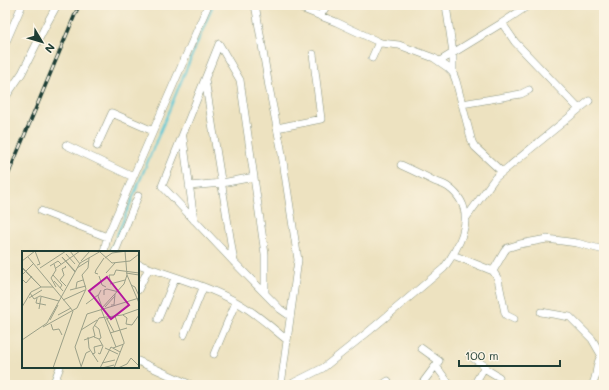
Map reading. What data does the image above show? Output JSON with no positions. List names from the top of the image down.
{
  "scale_bar": "100 m",
  "north": "bottom right"
}
